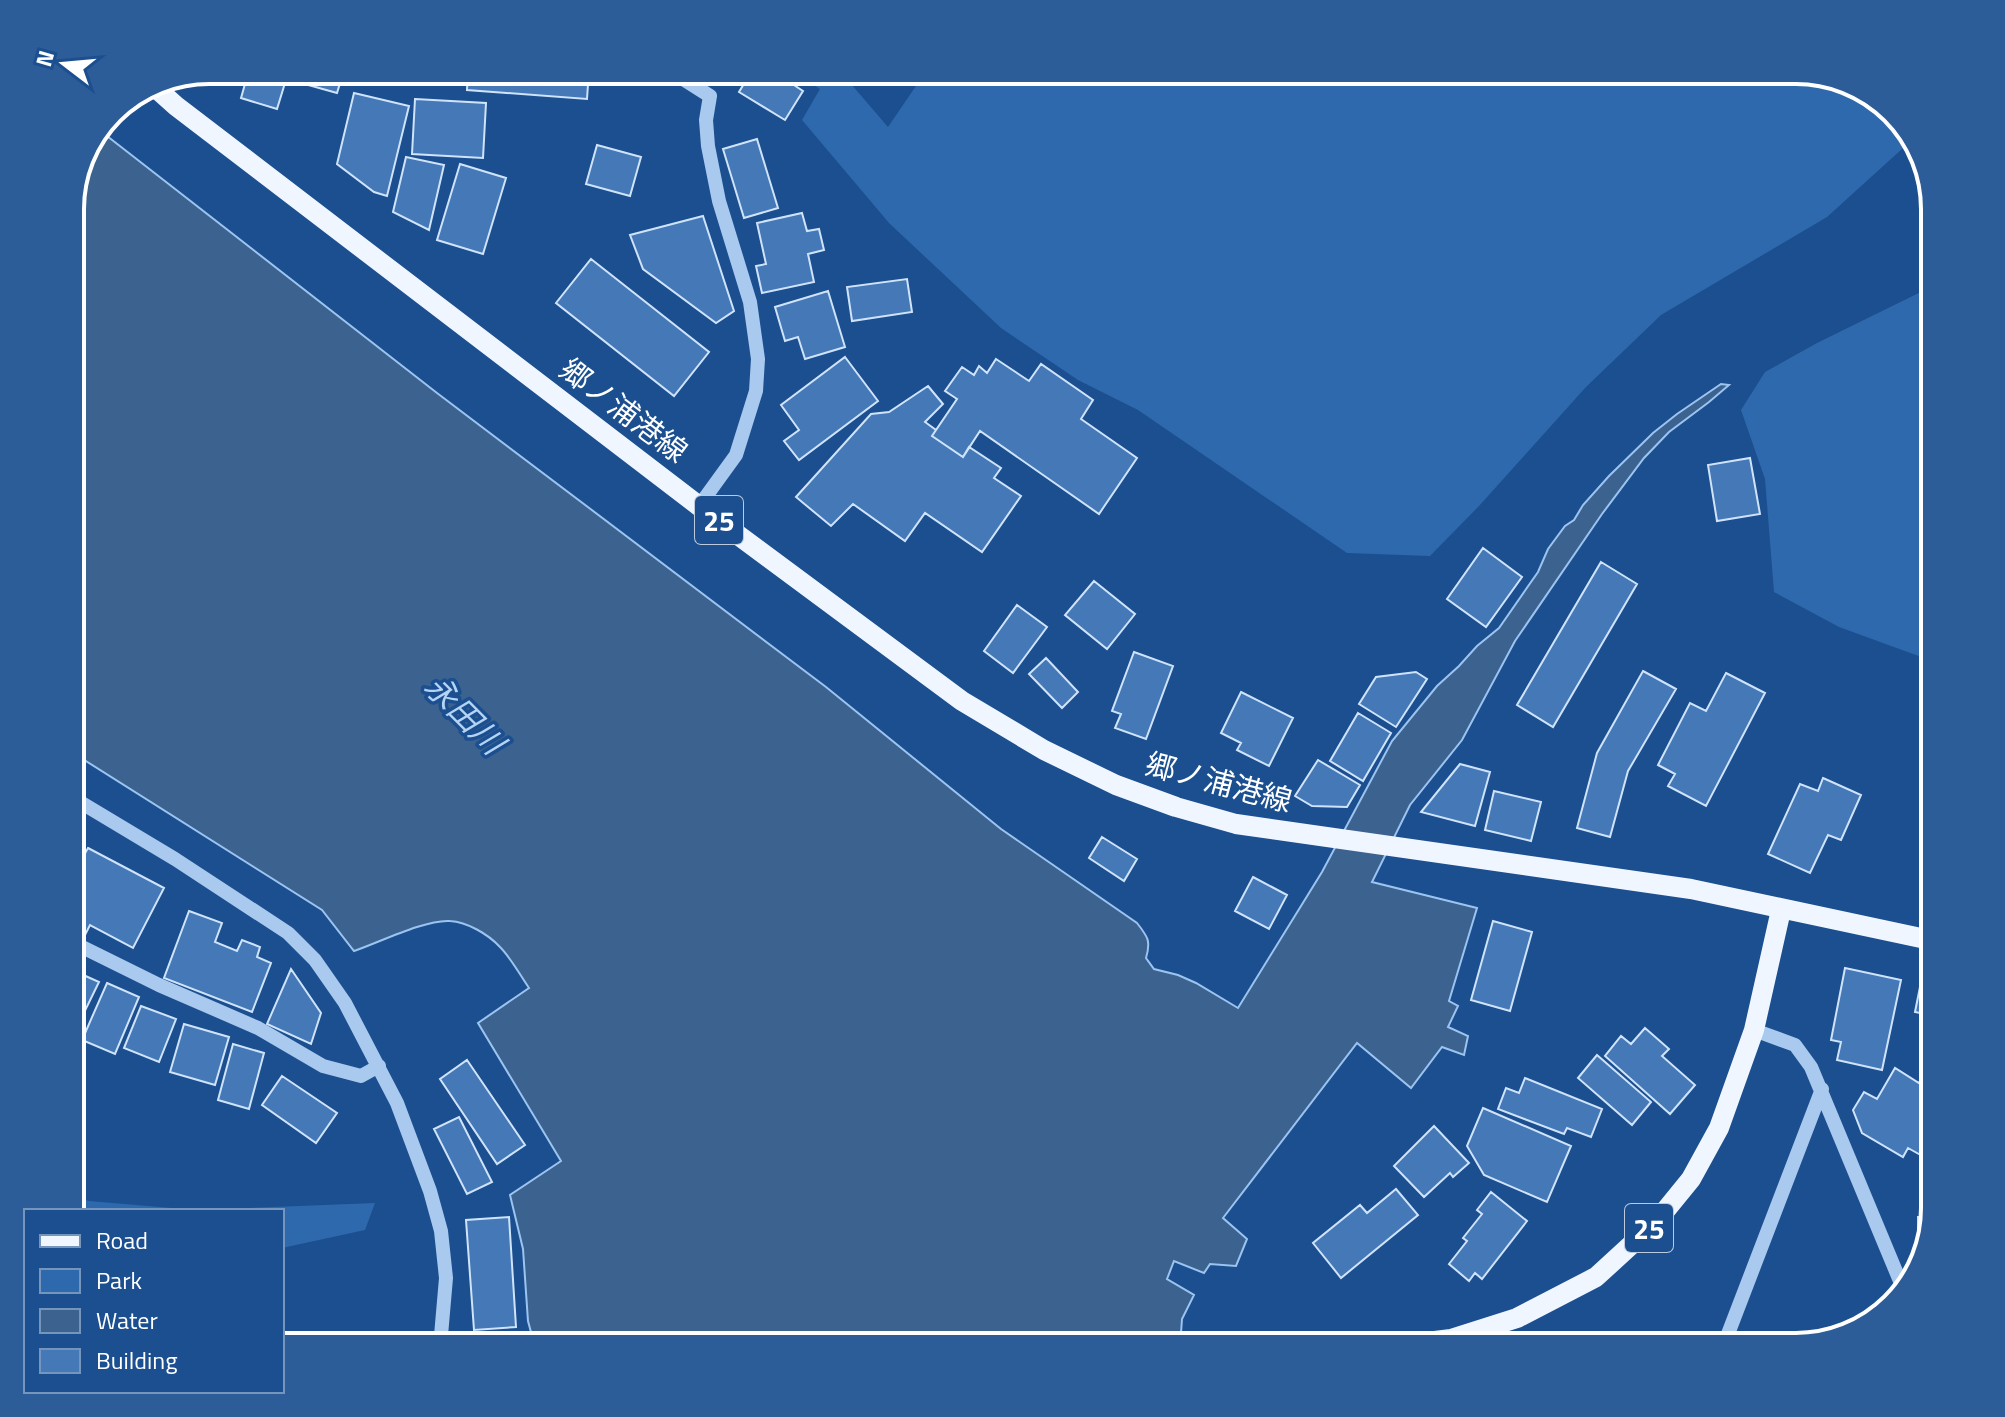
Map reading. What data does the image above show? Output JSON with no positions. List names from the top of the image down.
{
  "streets": {
    "main road": ["郷ノ浦港線", "25"]
  },
  "crossings": [
    ["郷ノ浦港線", "25"]
  ],
  "water": ["永田川"],
  "legend": [
    "Road",
    "Park",
    "Water",
    "Building"
  ],
  "north": "left"
}
